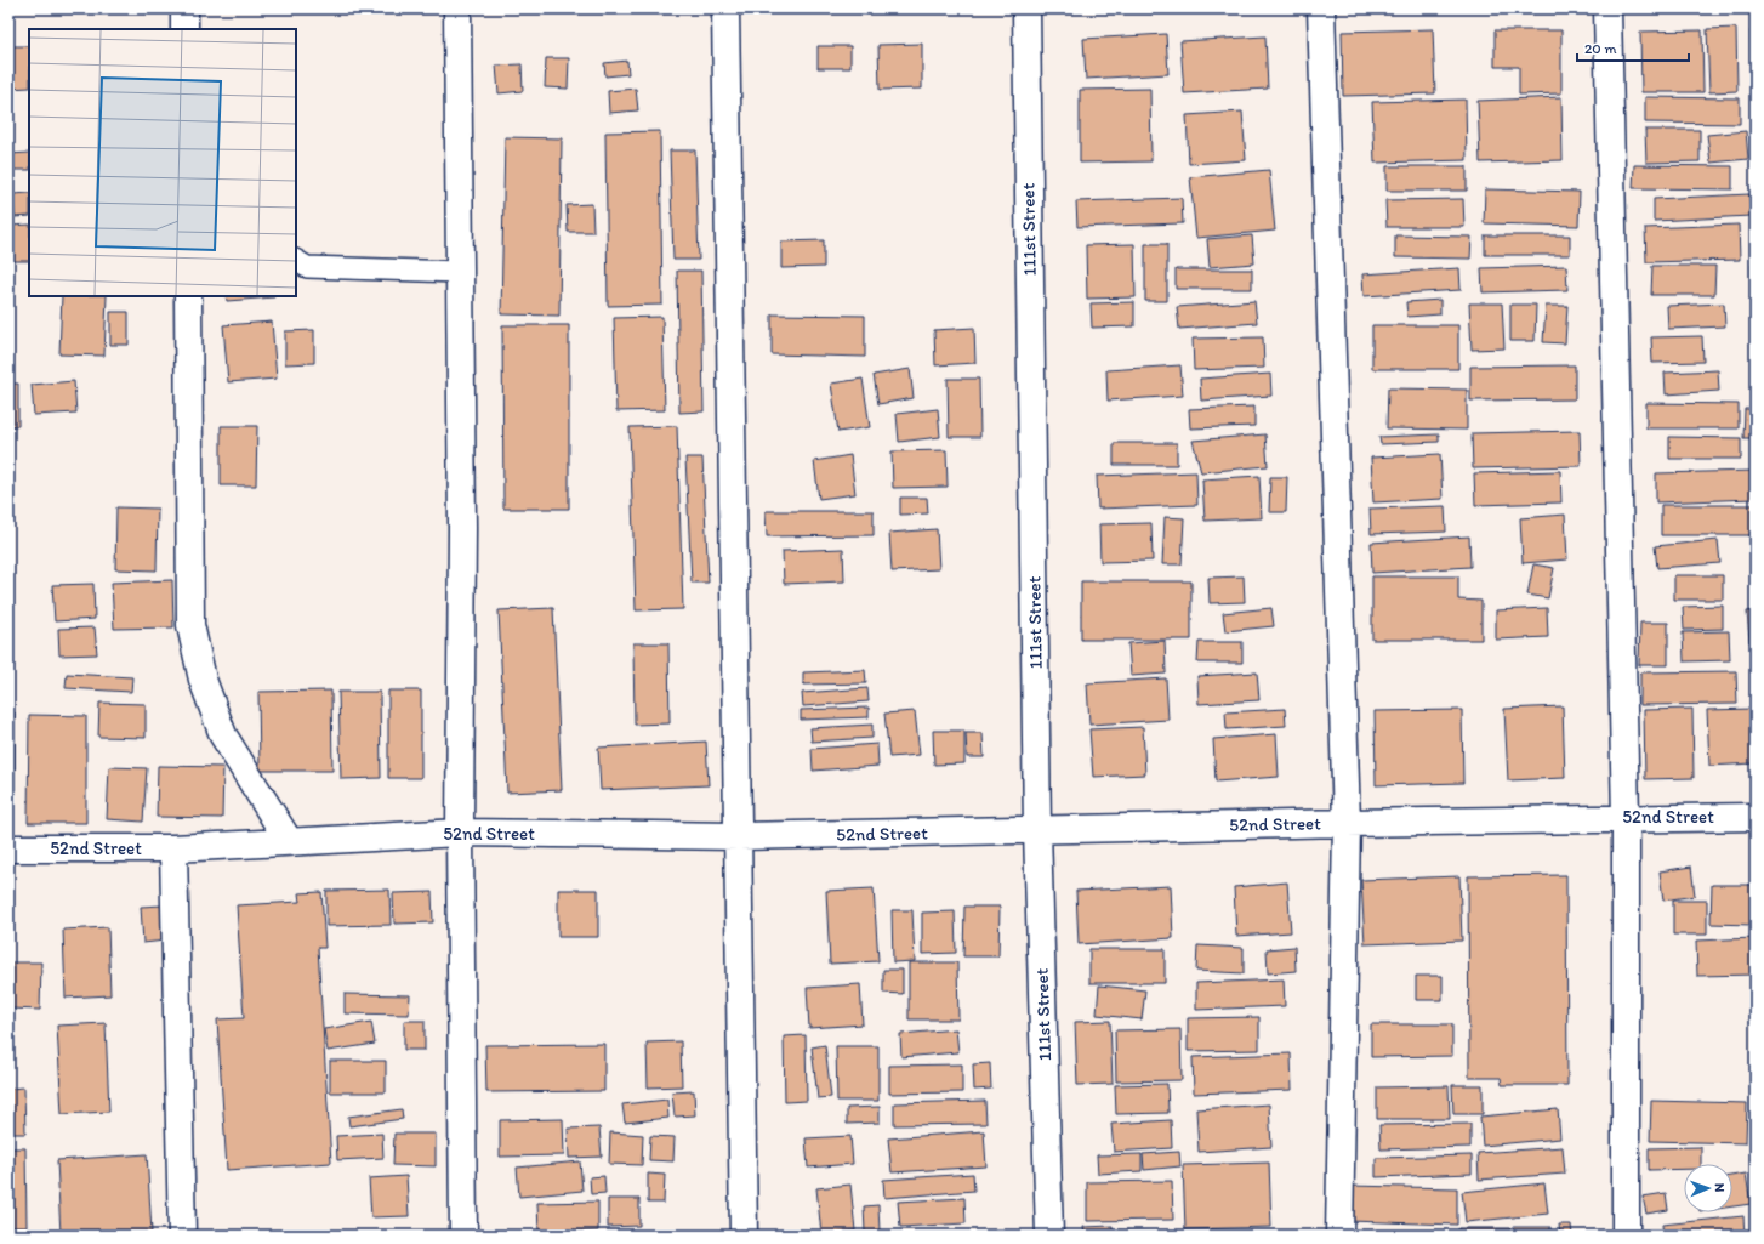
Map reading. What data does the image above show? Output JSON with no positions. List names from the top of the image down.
{
  "streets": {
    "street": ["111st Street", "52nd Street"]
  },
  "crossings": [
    ["111st Street", "52nd Street"]
  ],
  "scale_bar": "20 m",
  "north": "right"
}
